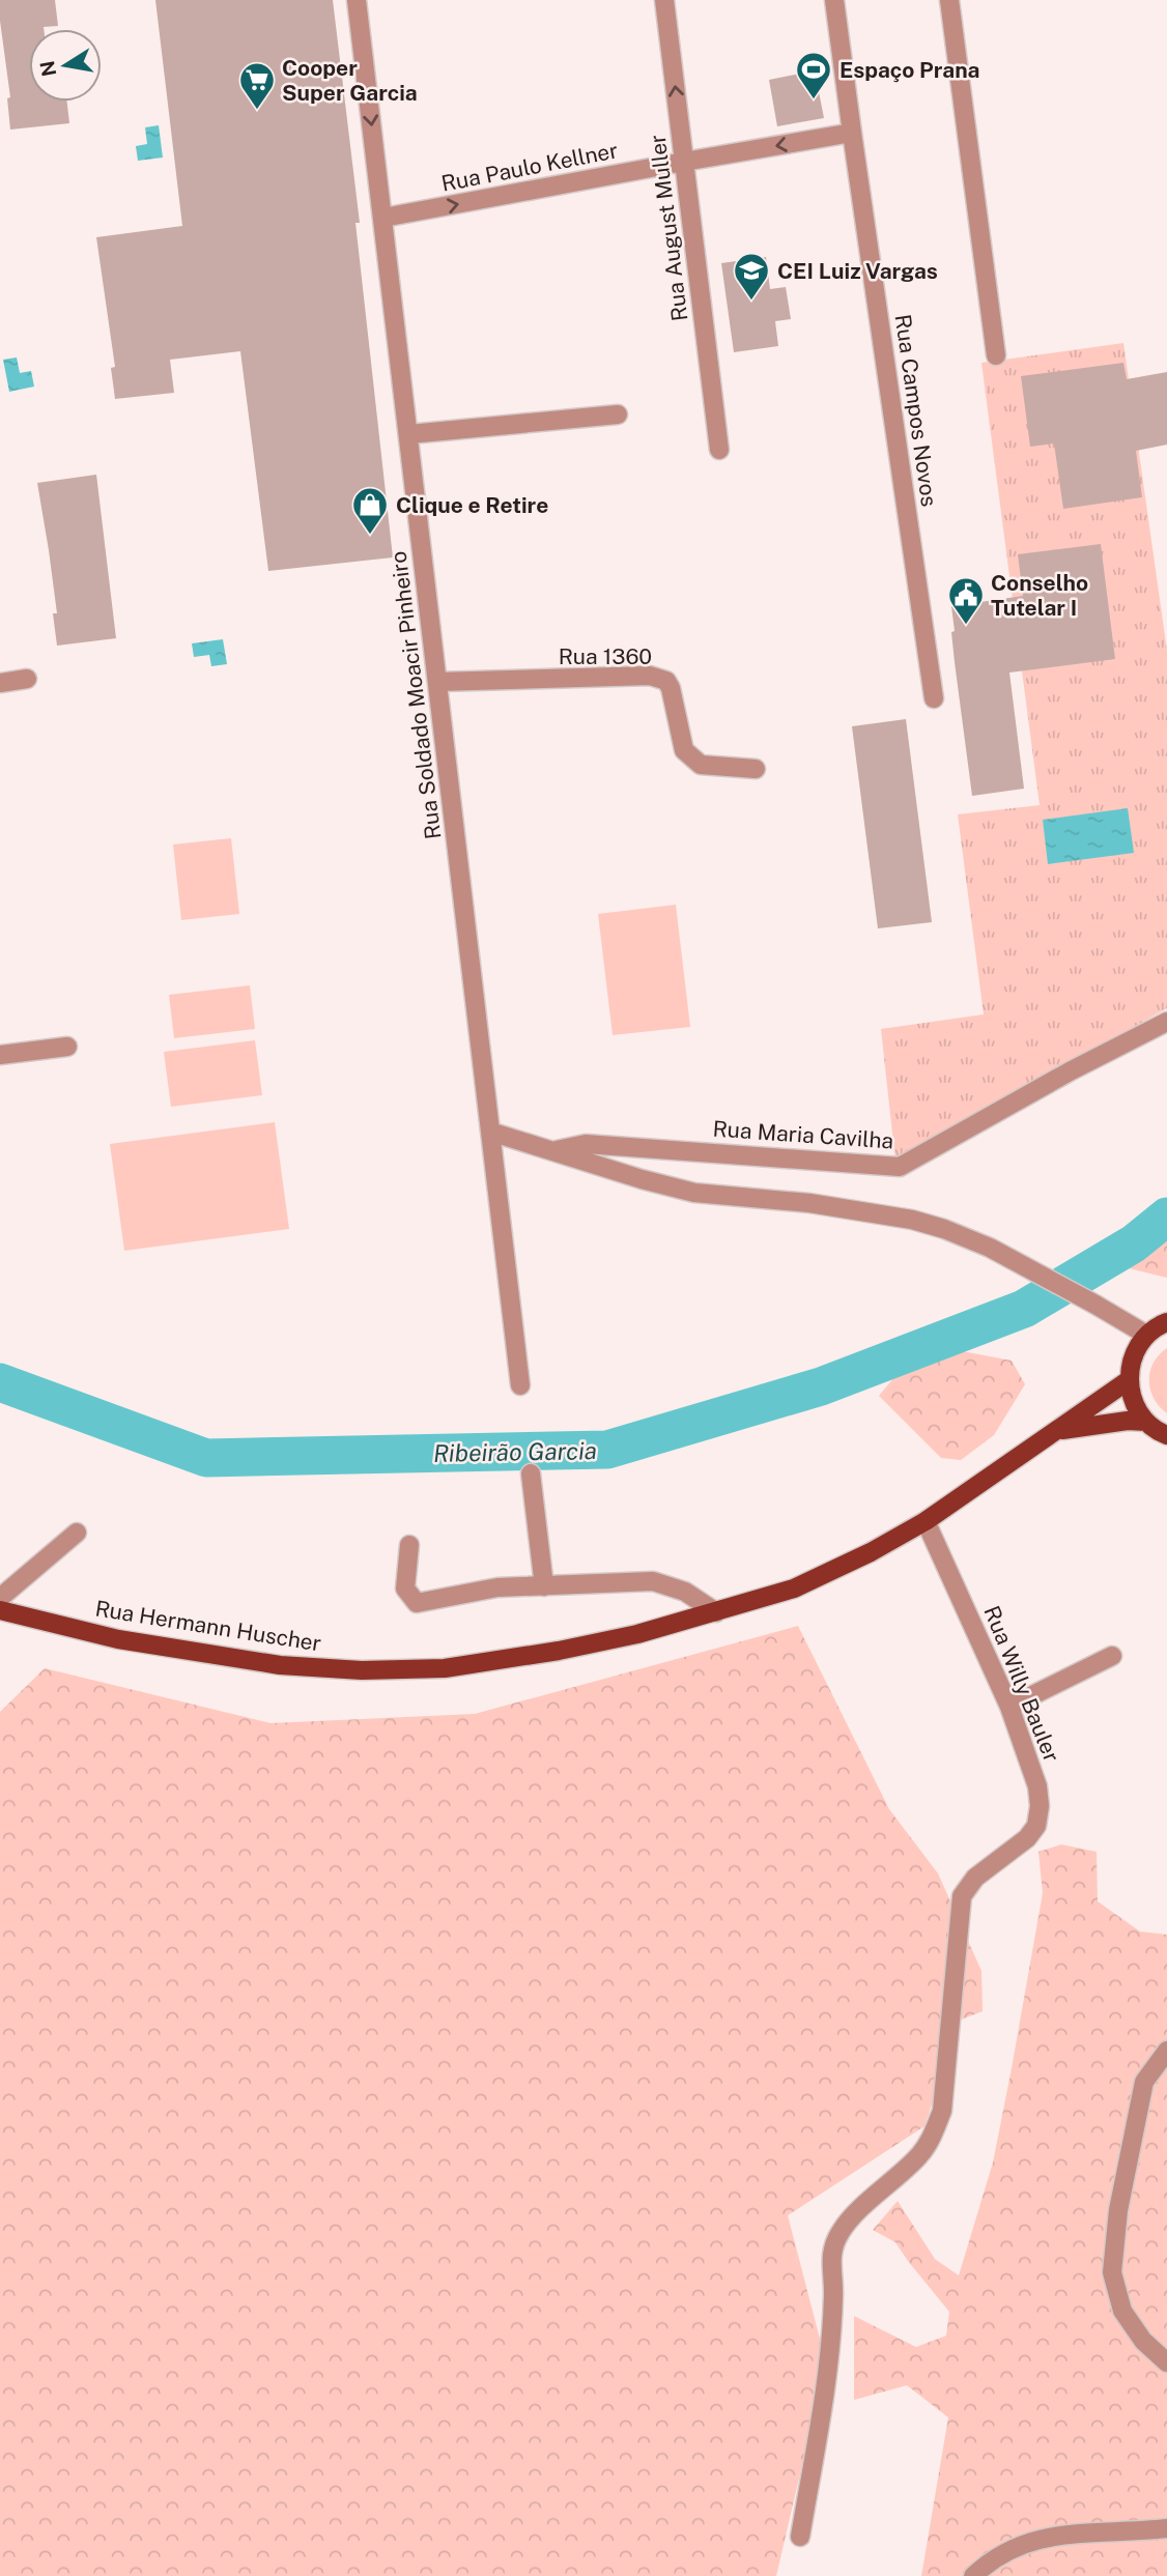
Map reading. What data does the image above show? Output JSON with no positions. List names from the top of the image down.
{
  "streets": {
    "main road": ["Rua Hermann Huscher"],
    "street": [
      "Rua Paulo Kellner",
      "Rua August Muller",
      "Rua Campos Novos",
      "Rua 1360",
      "Rua Soldado Moacir Pinheiro",
      "Rua Maria Cavilha",
      "Rua Willy Bauler"
    ]
  },
  "crossings": [
    ["Rua Paulo Kellner", "Rua August Muller"],
    ["Rua Paulo Kellner", "Rua Campos Novos"],
    ["Rua Paulo Kellner", "Rua Soldado Moacir Pinheiro"],
    ["Rua 1360", "Rua Soldado Moacir Pinheiro"],
    ["Rua Soldado Moacir Pinheiro", "Rua Maria Cavilha"],
    ["Rua Hermann Huscher", "Rua Willy Bauler"]
  ],
  "one_way": ["Rua August Muller"],
  "water": ["Ribeirão Garcia"],
  "places": {
    "sports": ["Espaço Prana"],
    "supermarket": ["Cooper Super Garcia"],
    "school or university": ["CEI Luiz Vargas"],
    "shop": ["Clique e Retire"],
    "public building": ["Conselho Tutelar I"]
  },
  "north": "left"
}
